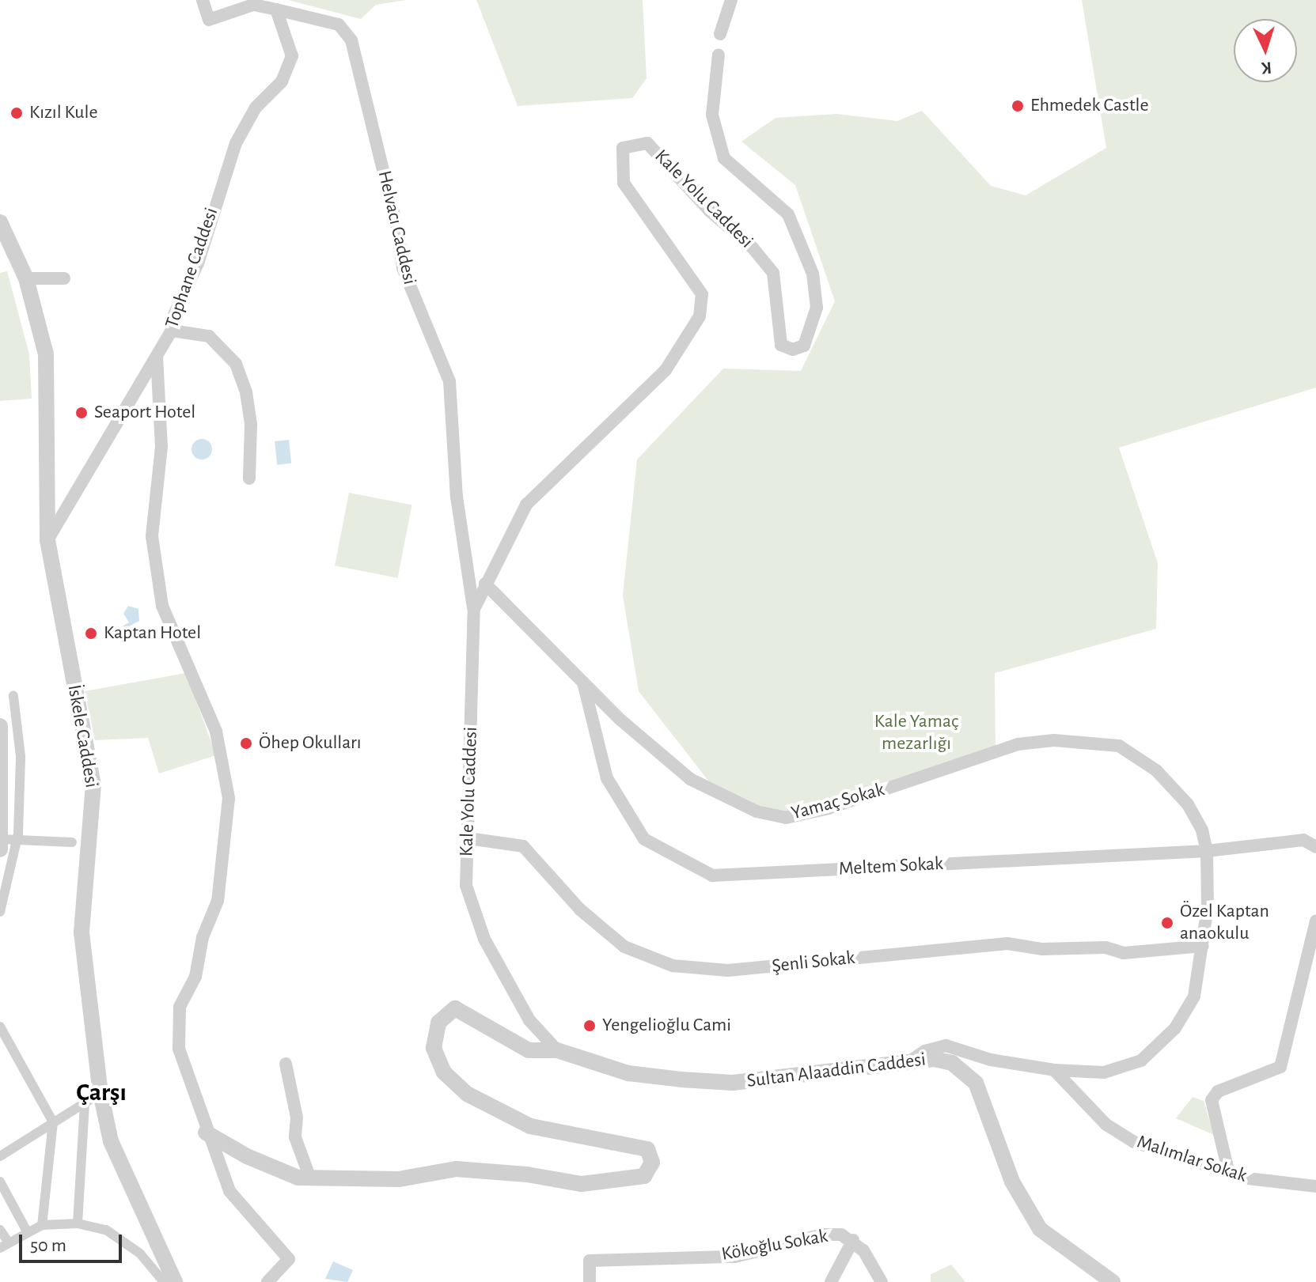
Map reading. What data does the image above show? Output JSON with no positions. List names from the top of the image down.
{
  "streets": {
    "street": [
      "Kale Yolu Caddesi",
      "Helvacı Caddesi",
      "Tophane Caddesi",
      "İskele Caddesi",
      "Yamaç Sokak",
      "Meltem Sokak",
      "Şenli Sokak",
      "Sultan Alaaddin Caddesi",
      "Malımlar Sokak",
      "Kökoğlu Sokak"
    ]
  },
  "crossings": [
    ["Kale Yolu Caddesi", "Helvacı Caddesi"],
    ["Kale Yolu Caddesi", "Yamaç Sokak"],
    ["Kale Yolu Caddesi", "Şenli Sokak"],
    ["Kale Yolu Caddesi", "Sultan Alaaddin Caddesi"],
    ["Helvacı Caddesi", "Tophane Caddesi"],
    ["Tophane Caddesi", "İskele Caddesi"],
    ["Yamaç Sokak", "Meltem Sokak"]
  ],
  "districts": ["Çarşı"],
  "parks": ["Kale Yamaç mezarlığı"],
  "places": [
    "Ehmedek Castle",
    "Kızıl Kule",
    "Seaport Hotel",
    "Kaptan Hotel",
    "Öhep Okulları",
    "Özel Kaptan anaokulu",
    "Yengelioğlu Cami"
  ],
  "scale_bar": "50 m",
  "north": "bottom"
}
